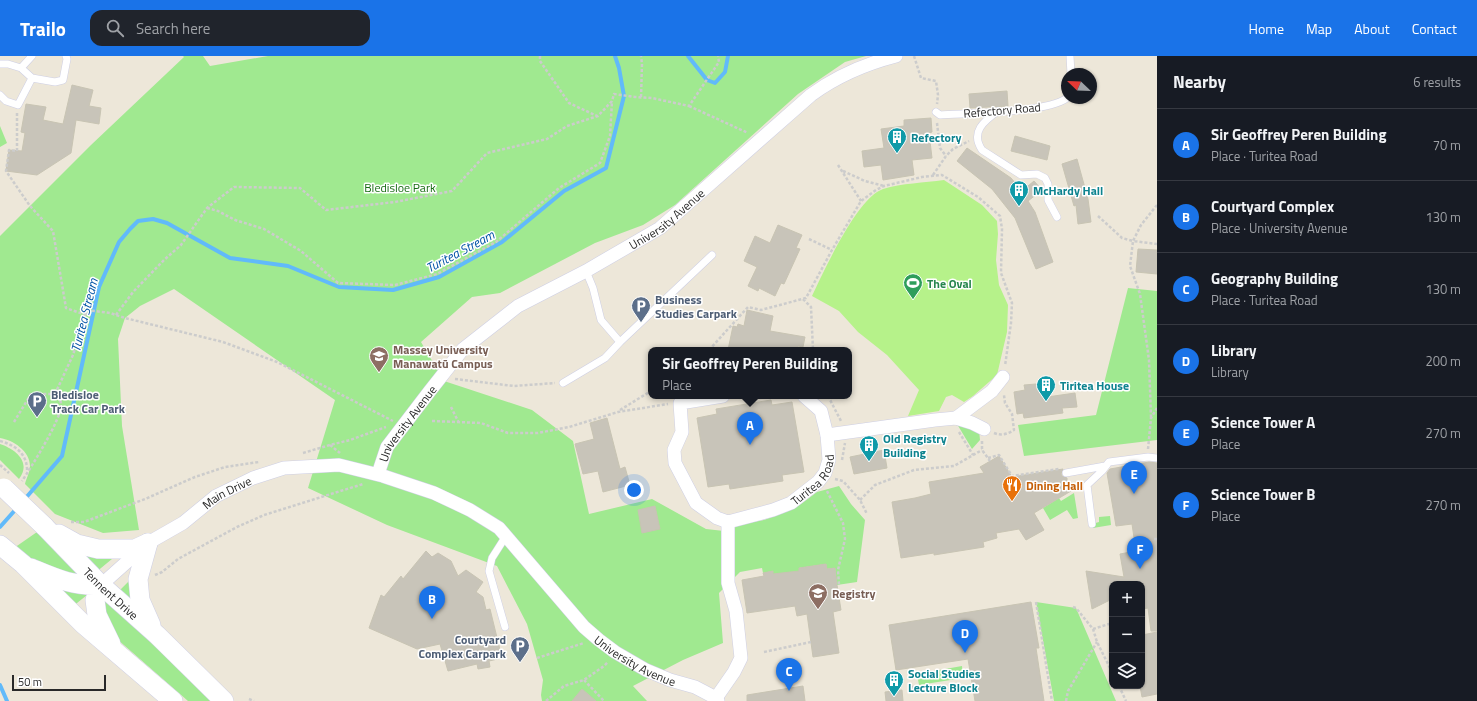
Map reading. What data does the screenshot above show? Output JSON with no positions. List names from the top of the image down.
{
  "streets": {
    "main road": ["Tennent Drive"],
    "street": ["University Avenue", "Turitea Road", "Main Drive"],
    "lane": ["Refectory Road"]
  },
  "crossings": [
    ["University Avenue", "Main Drive"],
    ["Main Drive", "Tennent Drive"]
  ],
  "water": ["Turitea Stream"],
  "parks": ["Bledisloe Park"],
  "places": {
    "building": [
      "Refectory",
      "McHardy Hall",
      "Tiritea House",
      "Old Registry Building",
      "Social Studies Lecture Block"
    ],
    "sports": ["The Oval"],
    "parking": ["Business Studies Carpark", "Bledisloe Track Car Park", "Courtyard Complex Carpark"],
    "school or university": ["Massey University Manawatū Campus", "Registry"],
    "restaurant": ["Dining Hall"]
  },
  "scale_bar": "50 m",
  "north": "top left",
  "page": {
    "header": "Trailo",
    "search": "Search here",
    "nav": [
      "Home",
      "Map",
      "About",
      "Contact"
    ],
    "heading": ["Nearby", "6 results"],
    "list": [
      {
        "mark": "A",
        "name": "Sir Geoffrey Peren Building",
        "note": "Place · Turitea Road",
        "value": "70 m"
      },
      {
        "mark": "B",
        "name": "Courtyard Complex",
        "note": "Place · University Avenue",
        "value": "130 m"
      },
      {
        "mark": "C",
        "name": "Geography Building",
        "note": "Place · Turitea Road",
        "value": "130 m"
      },
      {
        "mark": "D",
        "name": "Library",
        "note": "Library",
        "value": "200 m"
      },
      {
        "mark": "E",
        "name": "Science Tower A",
        "note": "Place",
        "value": "270 m"
      },
      {
        "mark": "F",
        "name": "Science Tower B",
        "note": "Place",
        "value": "270 m"
      }
    ],
    "popup": ["Sir Geoffrey Peren Building", "Place"],
    "pins": [
      "A",
      "E",
      "F",
      "B",
      "D",
      "C"
    ],
    "map_buttons": ["+", "−"],
    "scale": "50 m"
  }
}
